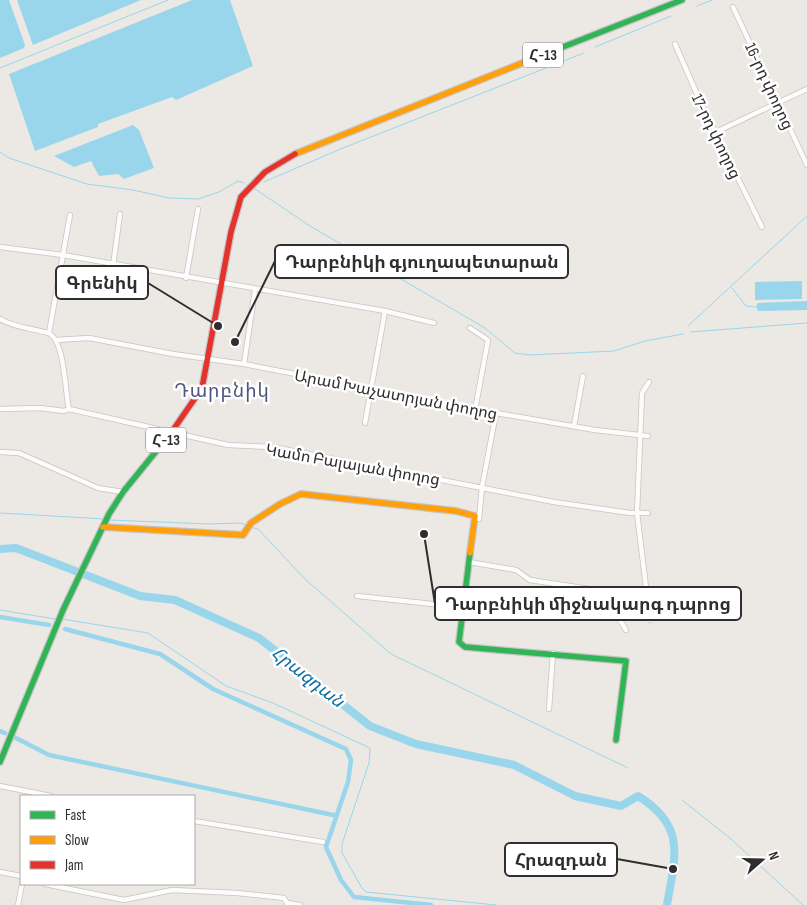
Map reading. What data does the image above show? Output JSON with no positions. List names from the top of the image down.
{
  "streets": {
    "main road": ["Հ-13"],
    "street": [
      "16-րդ փողոց",
      "17-րդ փողոց",
      "Արամ Խաչատրյան փողոց",
      "Կամո Բալայան փողոց"
    ]
  },
  "crossings": [
    ["Հ-13", "Արամ Խաչատրյան փողոց"],
    ["Հ-13", "Կամո Բալայան փողոց"]
  ],
  "districts": ["Դարբնիկ"],
  "water": ["Հրազդան"],
  "places": [
    "Գրենիկ",
    "Դարբնիկի գյուղապետարան",
    "Դարբնիկի միջնակարգ դպրոց",
    "Հրազդան"
  ],
  "legend": ["Fast", "Slow", "Jam"],
  "north": "right"
}
